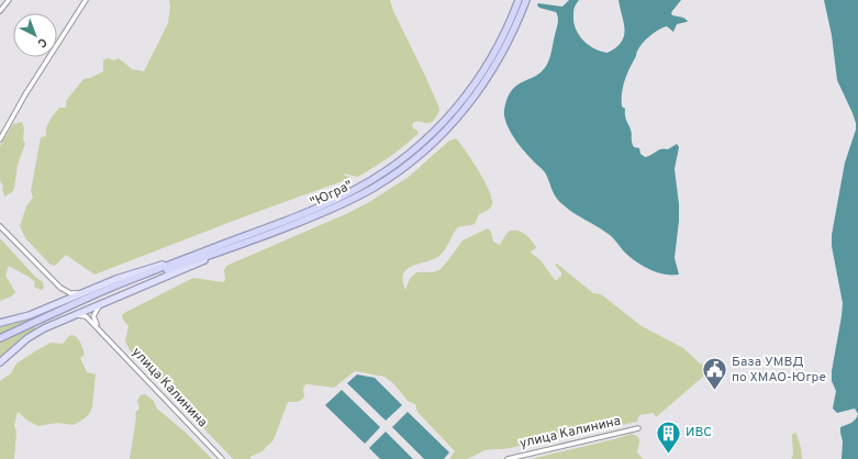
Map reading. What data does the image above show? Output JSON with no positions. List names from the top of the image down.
{
  "streets": {
    "highway": ["\"Югра\""],
    "street": ["улица Калинина"]
  },
  "places": {
    "public building": ["База УМВД по ХМАО-Югре"],
    "building": ["ИВС"]
  },
  "north": "bottom right"
}
